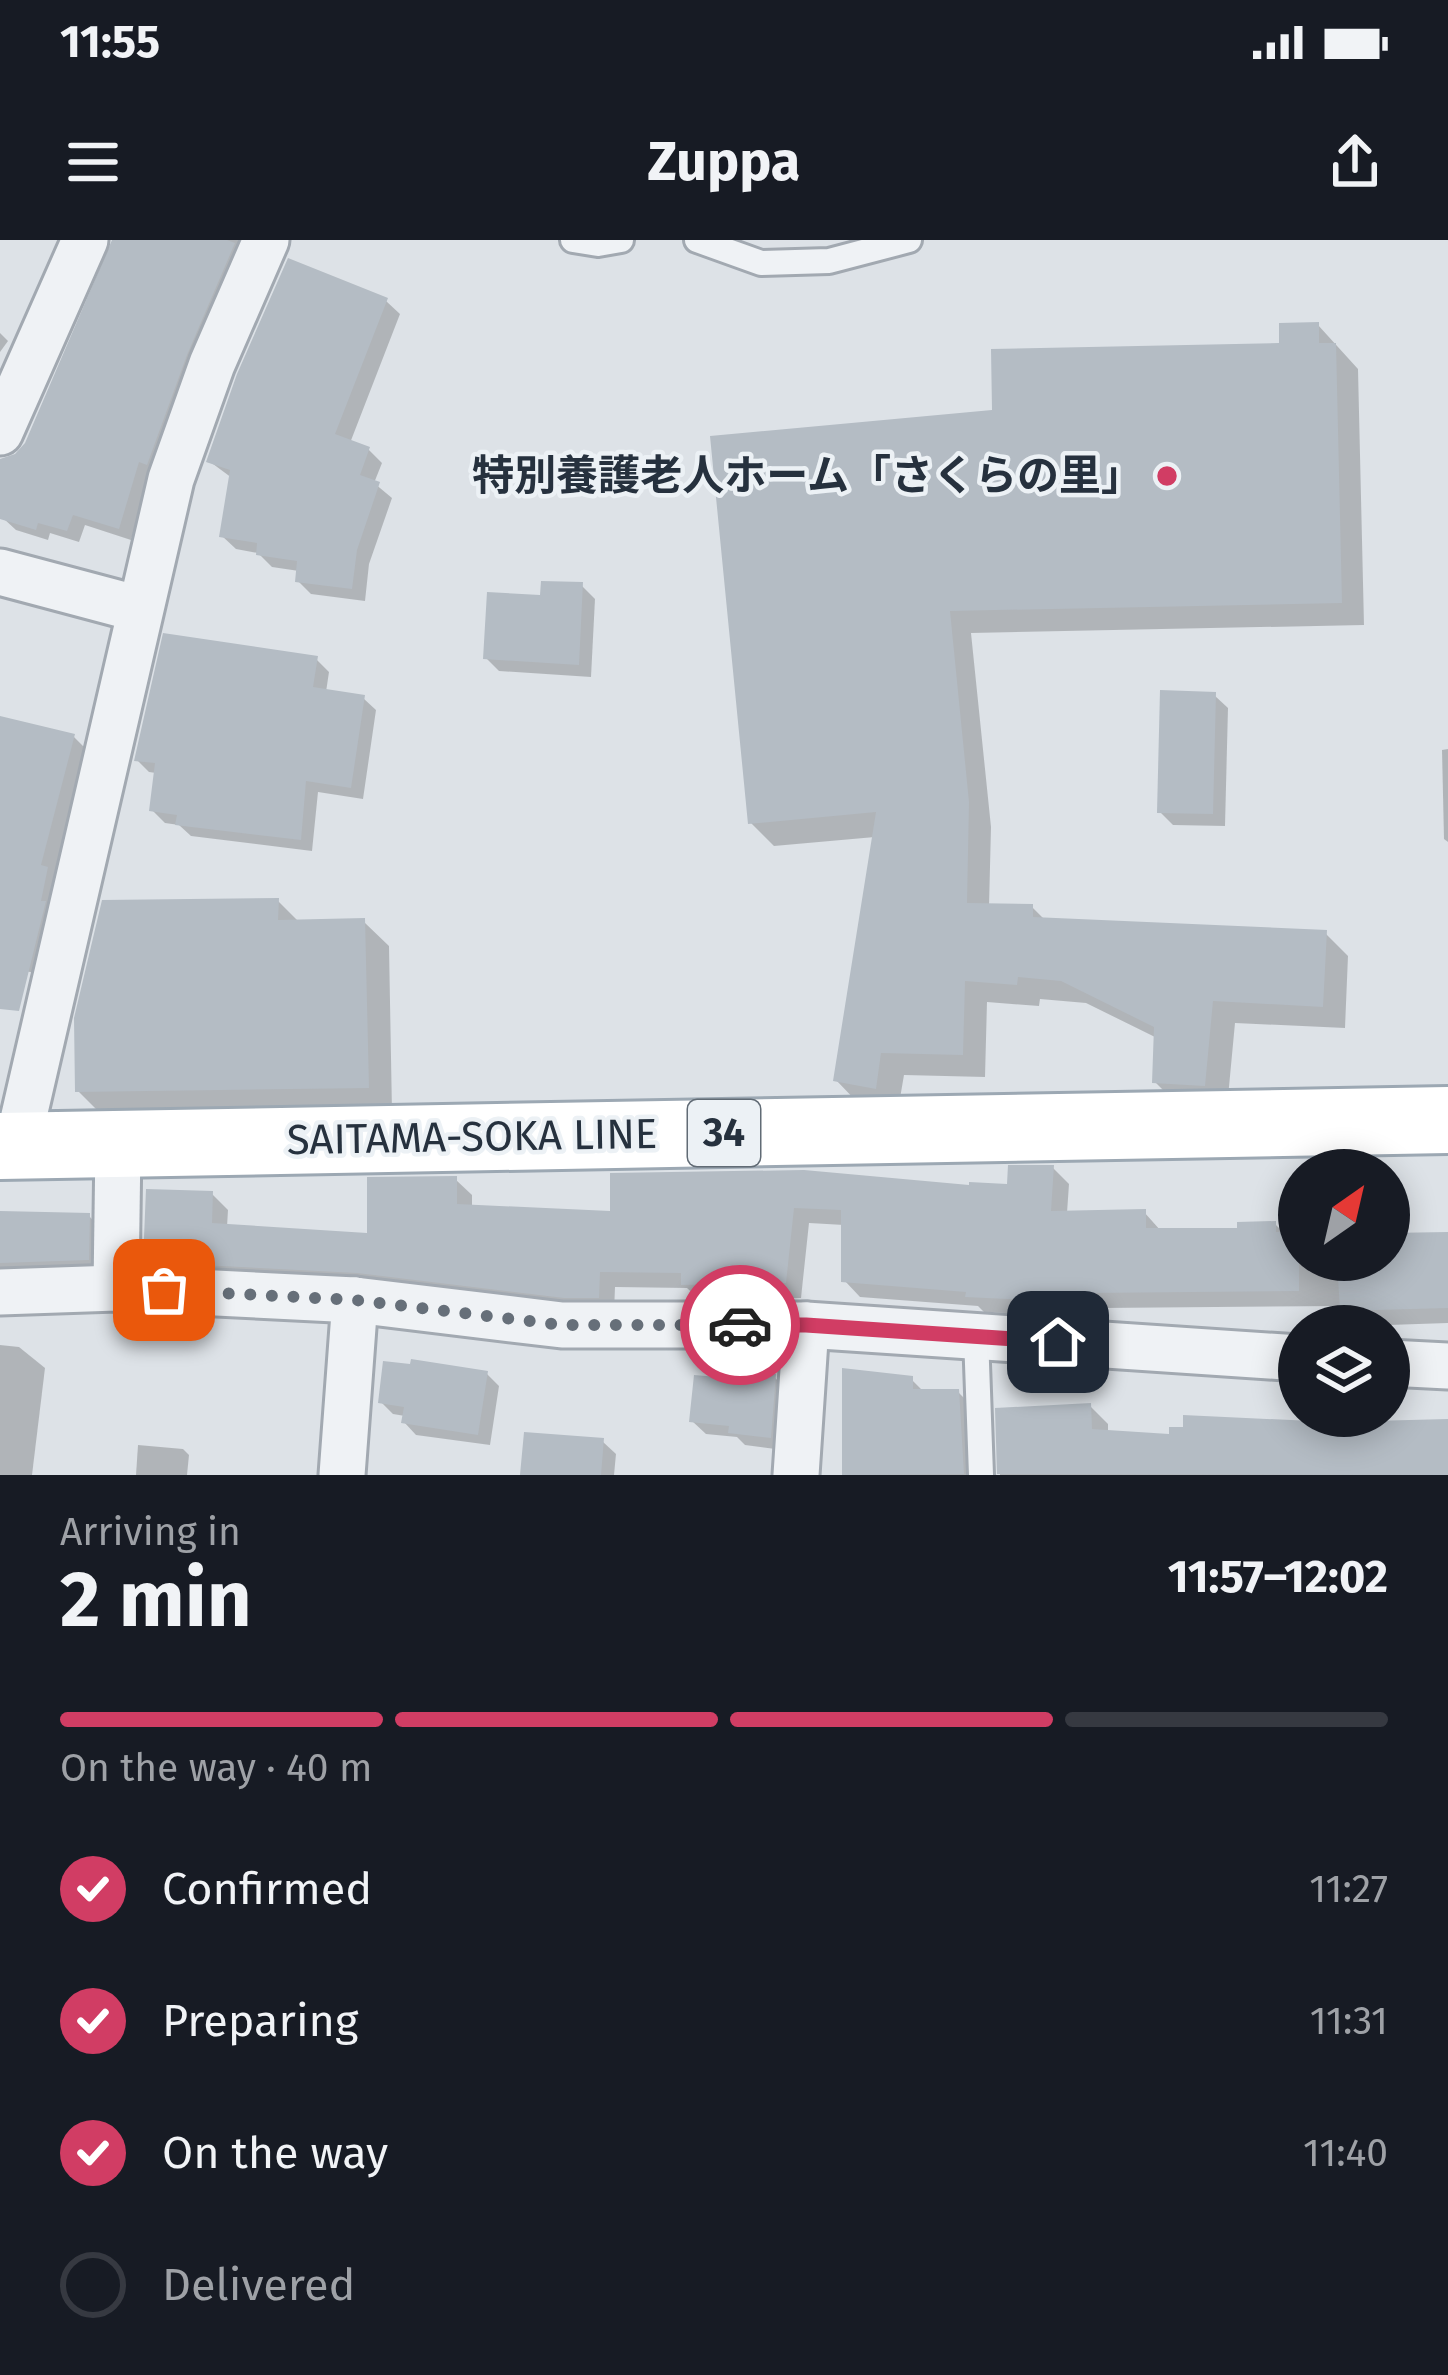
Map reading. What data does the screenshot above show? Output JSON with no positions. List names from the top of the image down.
{
  "streets": {
    "main road": ["34", "SAITAMA-SOKA LINE"]
  },
  "places": ["特別養護老人ホーム「さくらの里」"],
  "north": "top right",
  "page": {
    "status": "11:55",
    "header": "Zuppa",
    "heading": ["2 min", "Arriving in", "11:57–12:02"],
    "bar": "On the way · 40 m",
    "list": [
      ["Confirmed", "11:27"],
      ["Preparing", "11:31"],
      ["On the way", "11:40"],
      "Delivered"
    ]
  }
}
